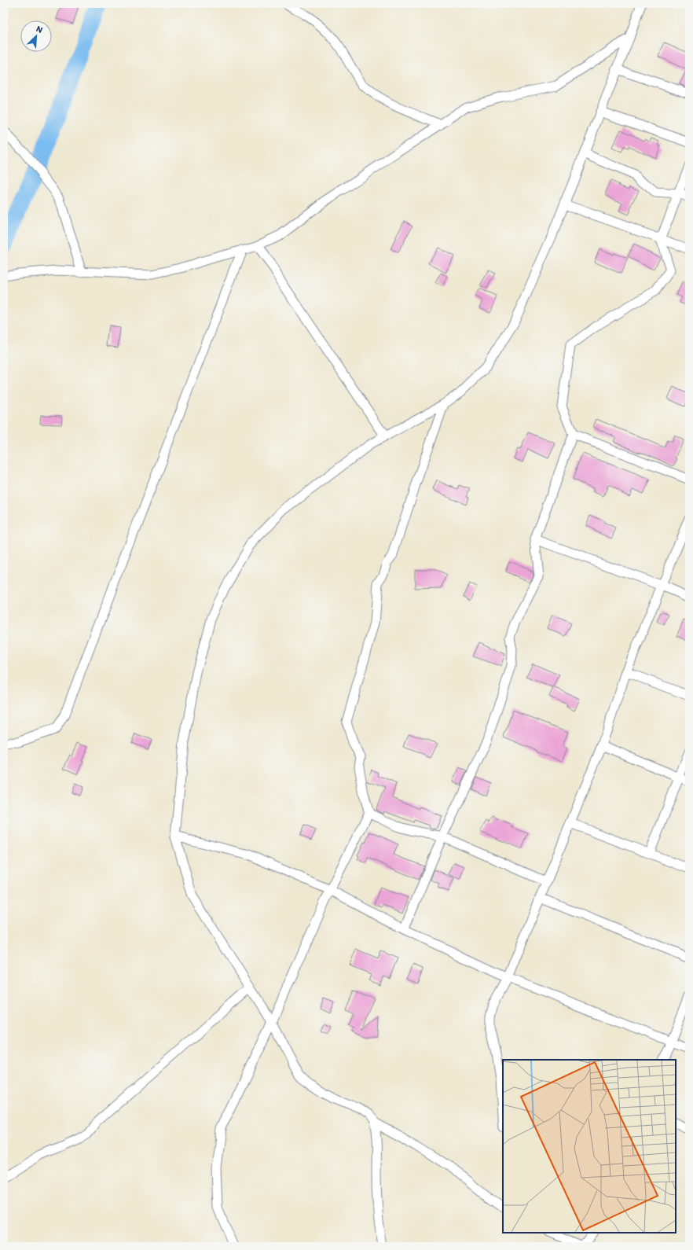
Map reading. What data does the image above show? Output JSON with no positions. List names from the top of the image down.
{
  "north": "top right"
}
